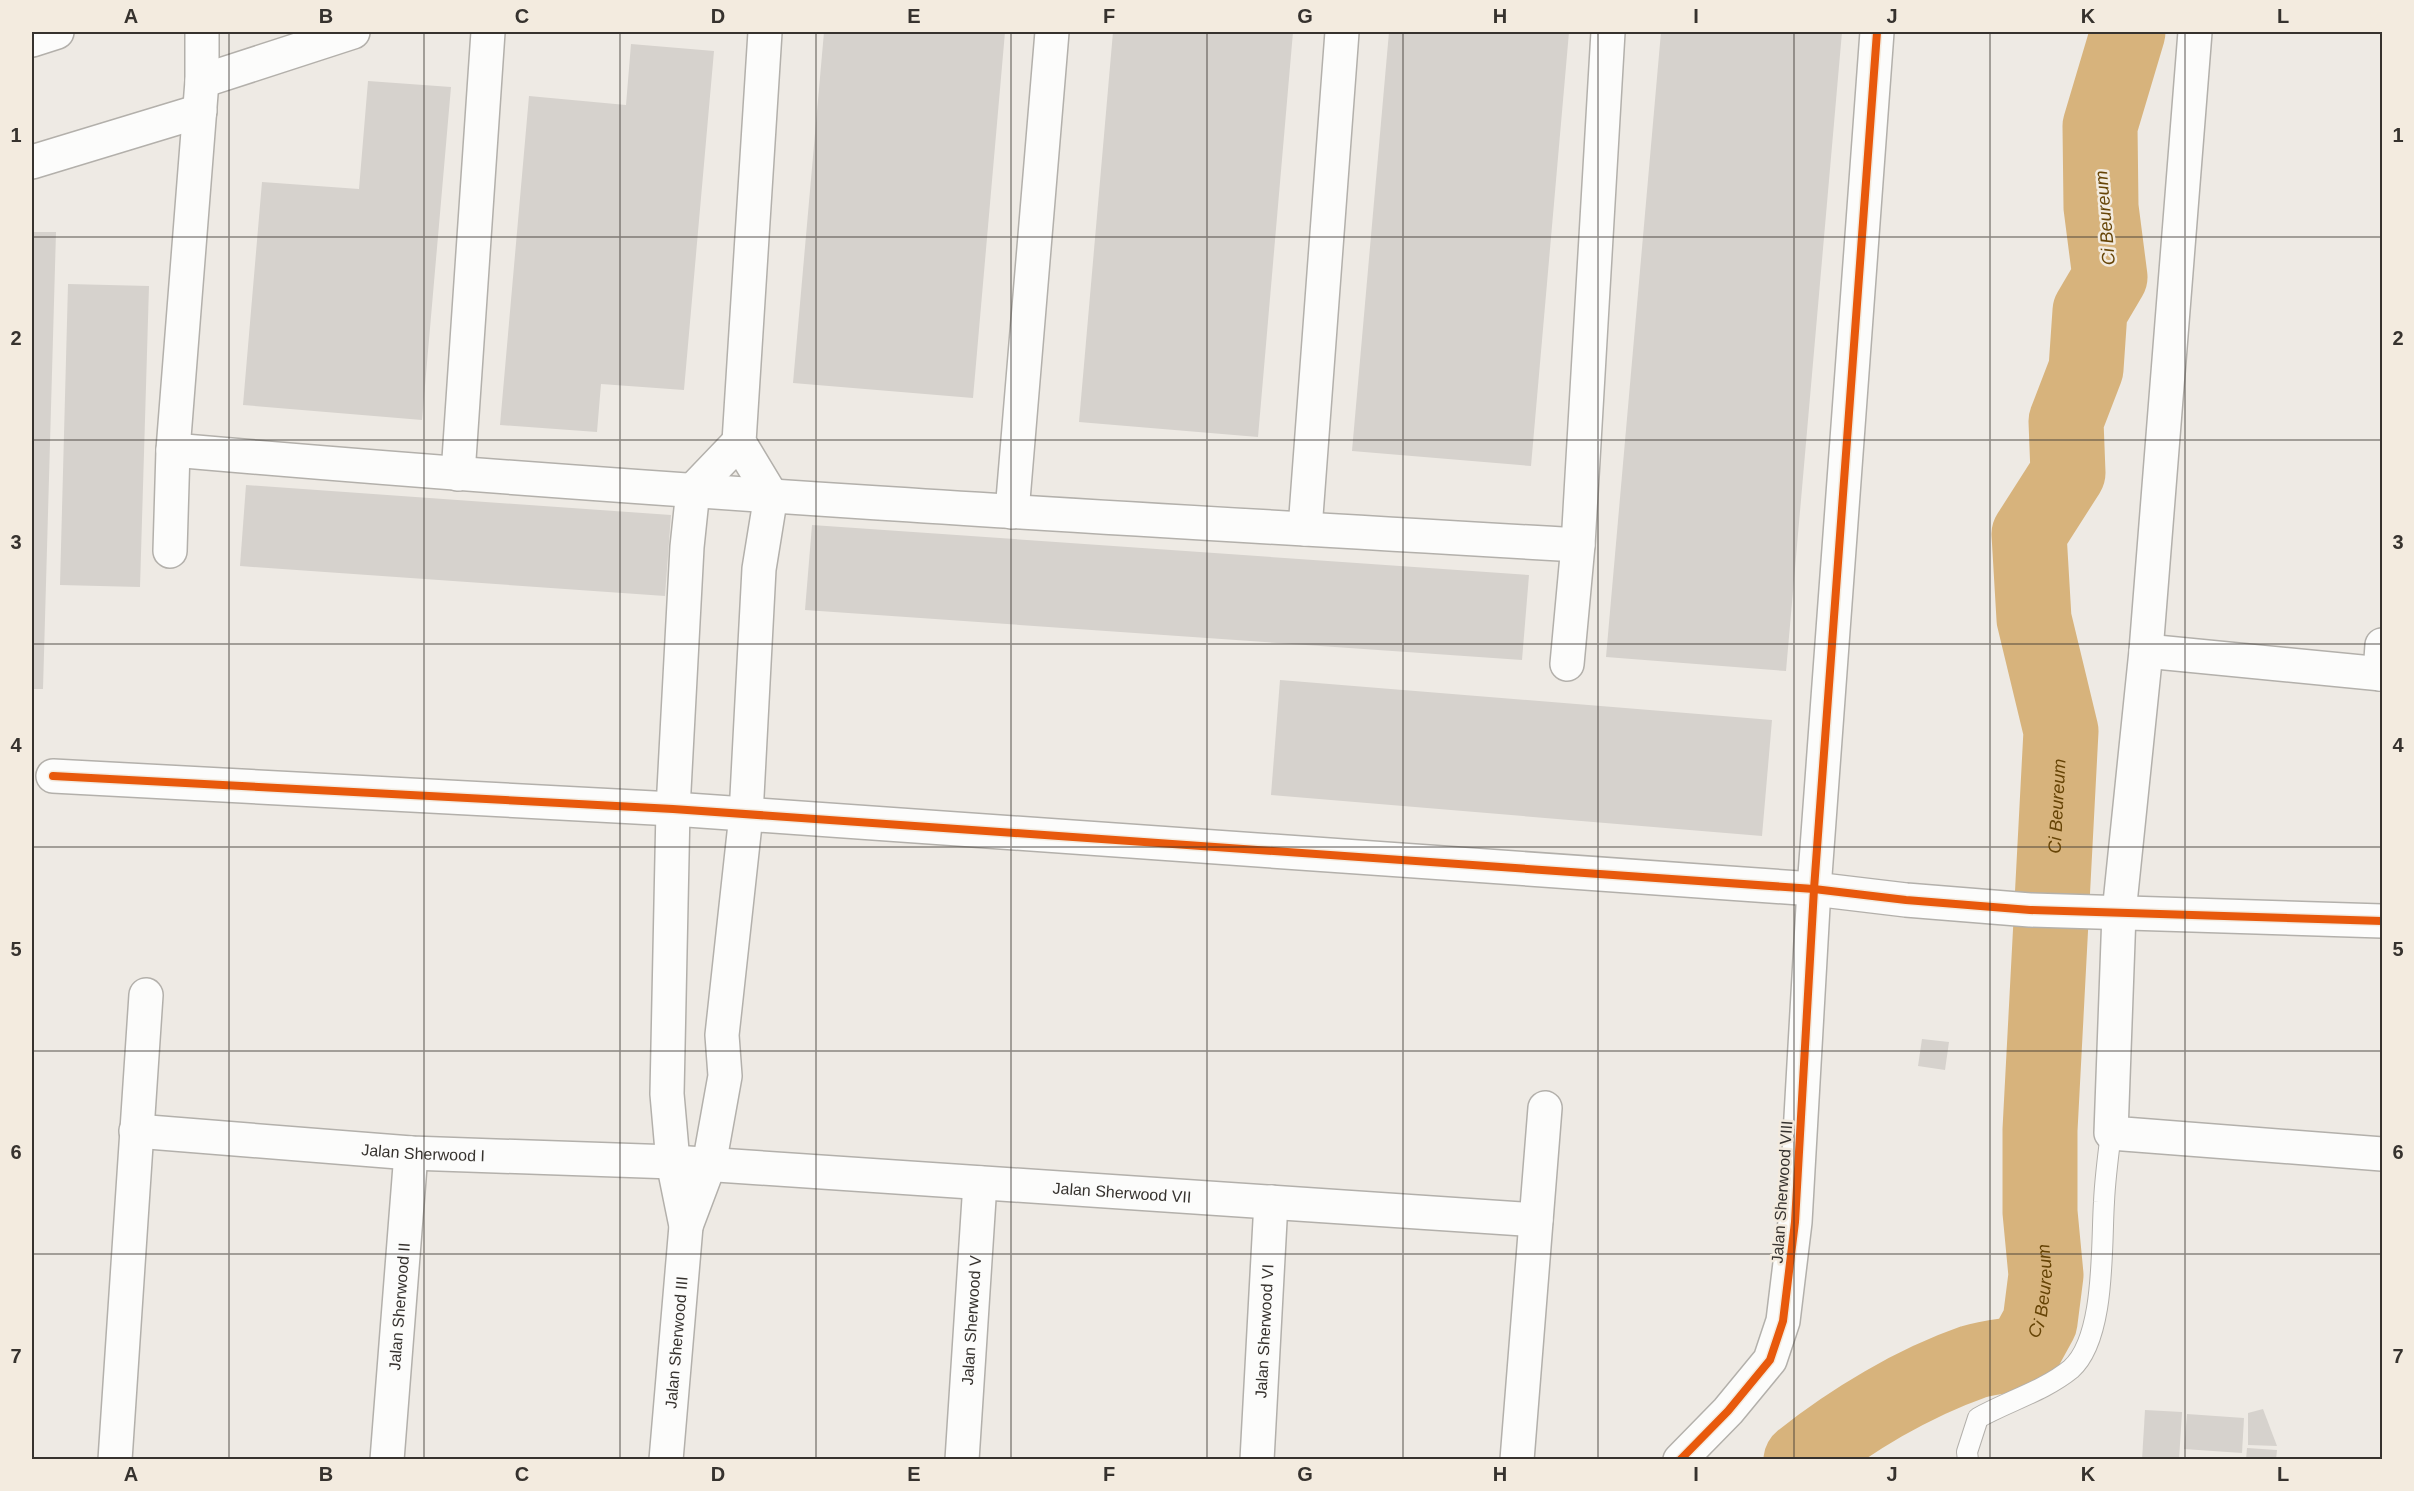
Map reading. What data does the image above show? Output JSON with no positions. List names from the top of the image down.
{
  "streets": {
    "street": [
      "Jalan Sherwood I",
      "Jalan Sherwood VII",
      "Jalan Sherwood VIII",
      "Jalan Sherwood II",
      "Jalan Sherwood V",
      "Jalan Sherwood VI",
      "Jalan Sherwood III"
    ]
  },
  "crossings": [
    ["Jalan Sherwood I", "Jalan Sherwood VII"],
    ["Jalan Sherwood I", "Jalan Sherwood II"],
    ["Jalan Sherwood I", "Jalan Sherwood III"],
    ["Jalan Sherwood VII", "Jalan Sherwood V"],
    ["Jalan Sherwood VII", "Jalan Sherwood VI"],
    ["Jalan Sherwood VII", "Jalan Sherwood III"]
  ],
  "water": ["Ci Beureum"],
  "grid": {
    "columns": [
      "A",
      "B",
      "C",
      "D",
      "E",
      "F",
      "G",
      "H",
      "I",
      "J",
      "K",
      "L"
    ],
    "rows": [
      "1",
      "2",
      "3",
      "4",
      "5",
      "6",
      "7"
    ]
  }
}
